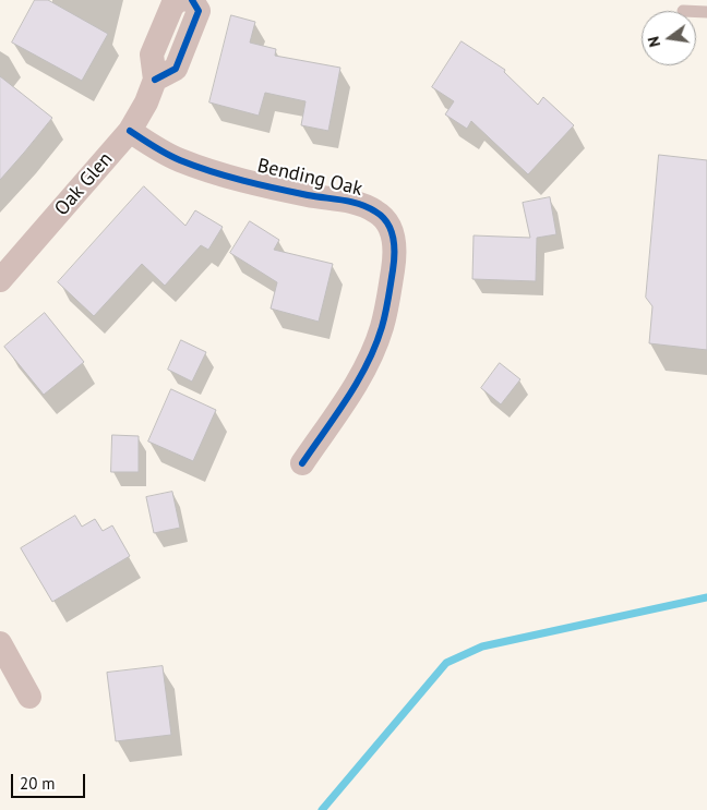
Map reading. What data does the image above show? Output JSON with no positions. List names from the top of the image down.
{
  "streets": {
    "street": ["Bending Oak", "Oak Glen"]
  },
  "crossings": [
    ["Bending Oak", "Oak Glen"]
  ],
  "scale_bar": "20 m",
  "north": "left"
}
